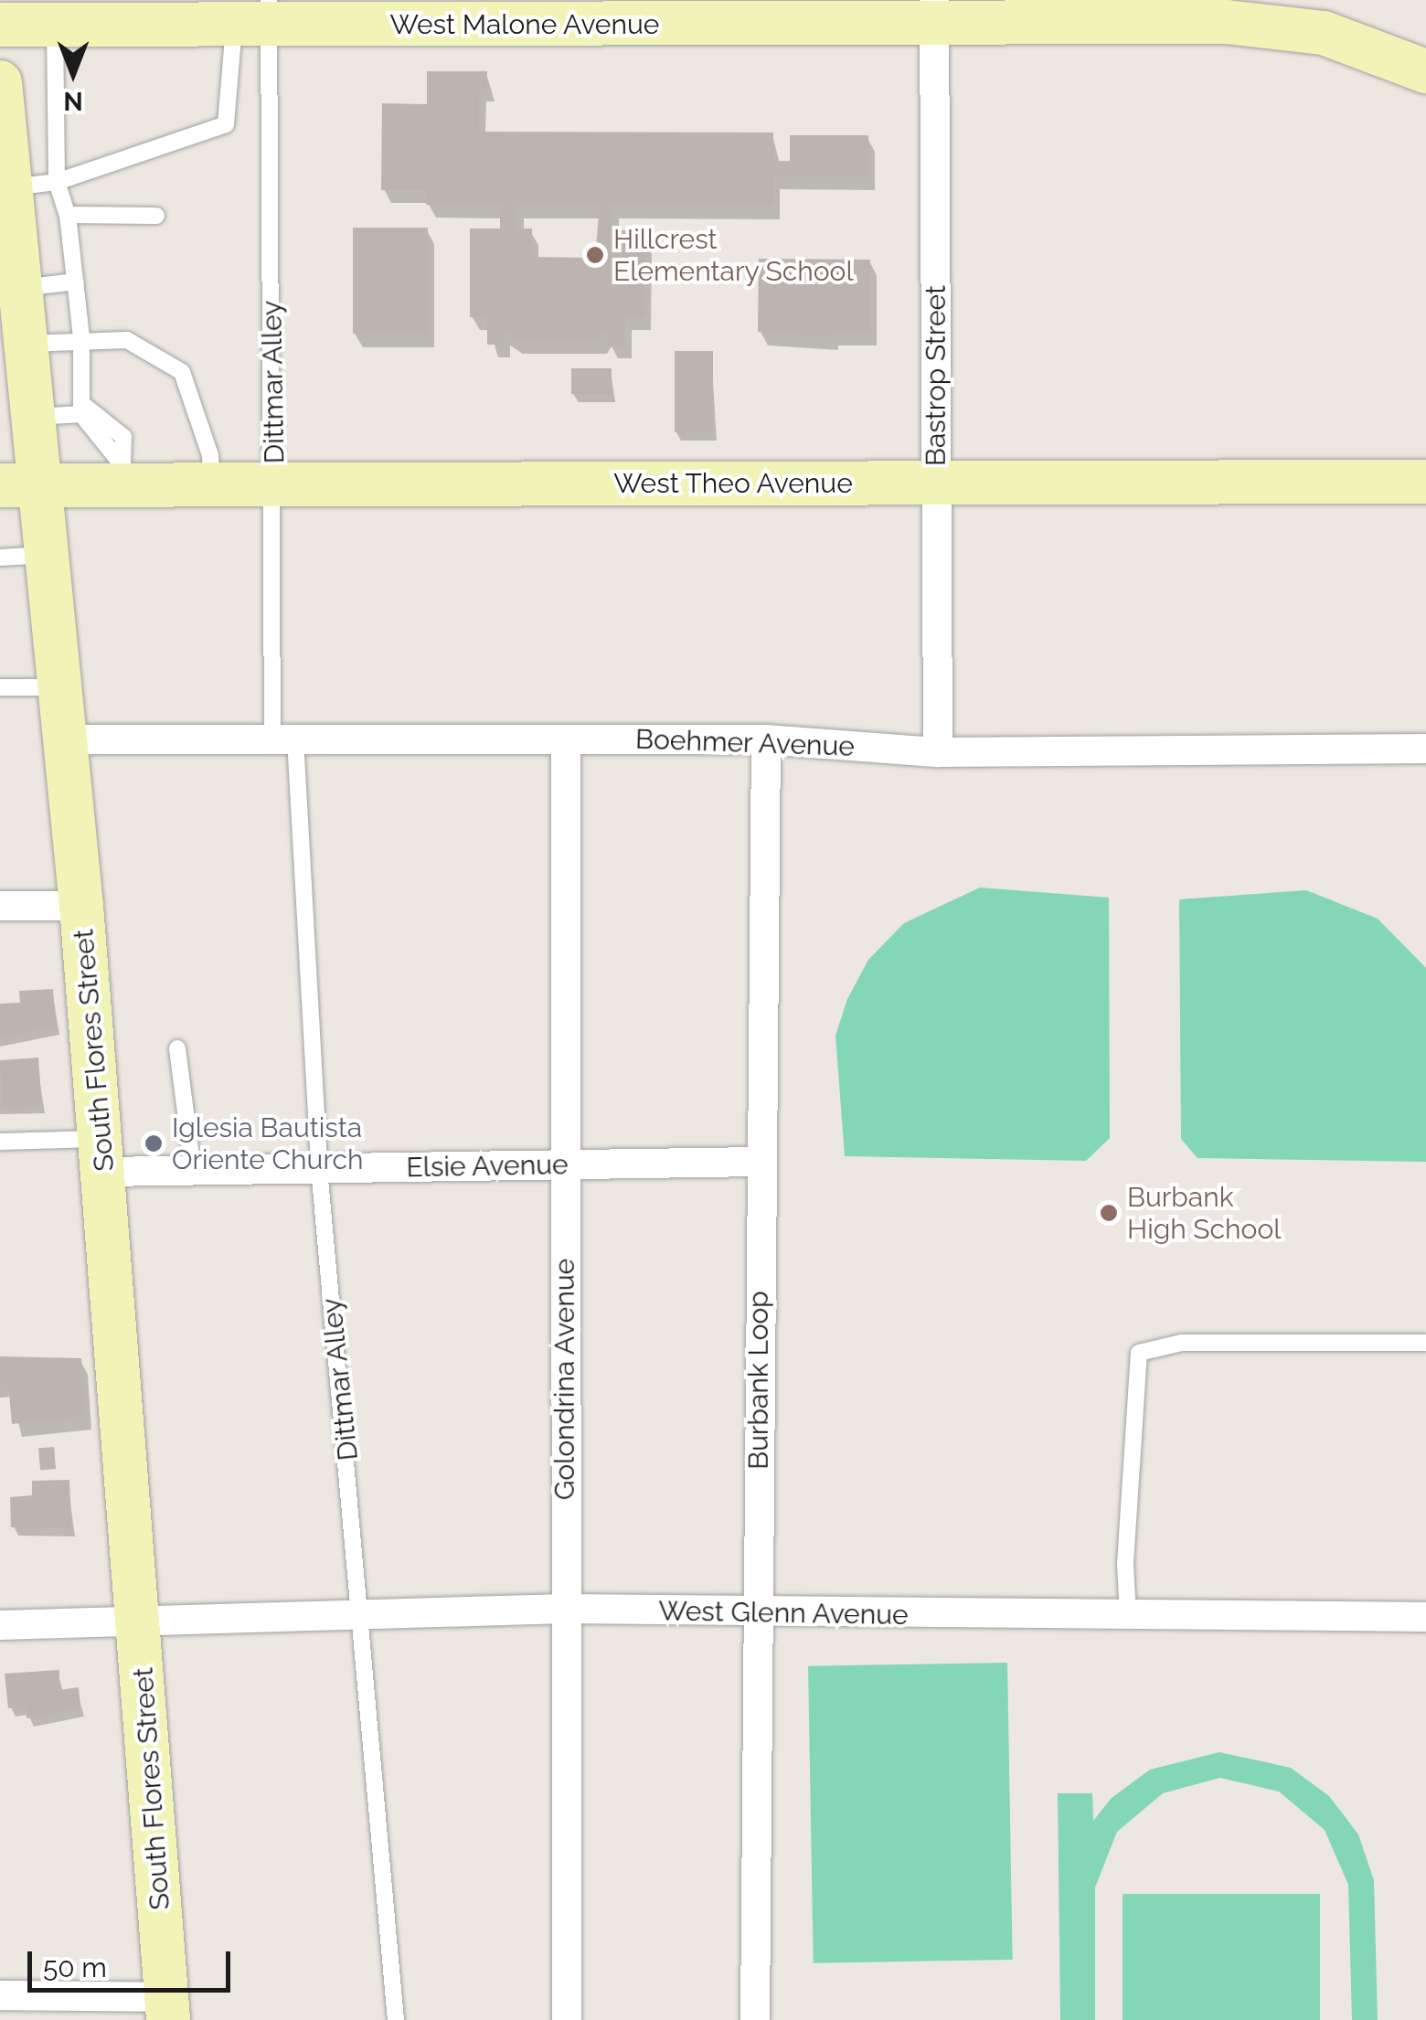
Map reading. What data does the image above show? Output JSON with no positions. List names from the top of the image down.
{
  "streets": {
    "street": [
      "West Malone Avenue",
      "Bastrop Street",
      "West Theo Avenue",
      "Boehmer Avenue",
      "South Flores Street",
      "Elsie Avenue",
      "Golondrina Avenue",
      "Burbank Loop",
      "West Glenn Avenue"
    ],
    "lane": ["Dittmar Alley"]
  },
  "crossings": [
    ["West Malone Avenue", "Bastrop Street"],
    ["West Malone Avenue", "Dittmar Alley"],
    ["Bastrop Street", "West Theo Avenue"],
    ["Bastrop Street", "Boehmer Avenue"],
    ["Dittmar Alley", "West Theo Avenue"],
    ["Dittmar Alley", "Boehmer Avenue"],
    ["Dittmar Alley", "Elsie Avenue"],
    ["Dittmar Alley", "West Glenn Avenue"],
    ["West Theo Avenue", "South Flores Street"],
    ["Boehmer Avenue", "South Flores Street"],
    ["Boehmer Avenue", "Golondrina Avenue"],
    ["Boehmer Avenue", "Burbank Loop"],
    ["South Flores Street", "Elsie Avenue"],
    ["South Flores Street", "West Glenn Avenue"],
    ["Elsie Avenue", "Golondrina Avenue"],
    ["Elsie Avenue", "Burbank Loop"],
    ["Golondrina Avenue", "West Glenn Avenue"],
    ["Burbank Loop", "West Glenn Avenue"]
  ],
  "places": ["Hillcrest Elementary School", "Iglesia Bautista Oriente Church", "Burbank High School"],
  "scale_bar": "50 m",
  "north": "bottom"
}
